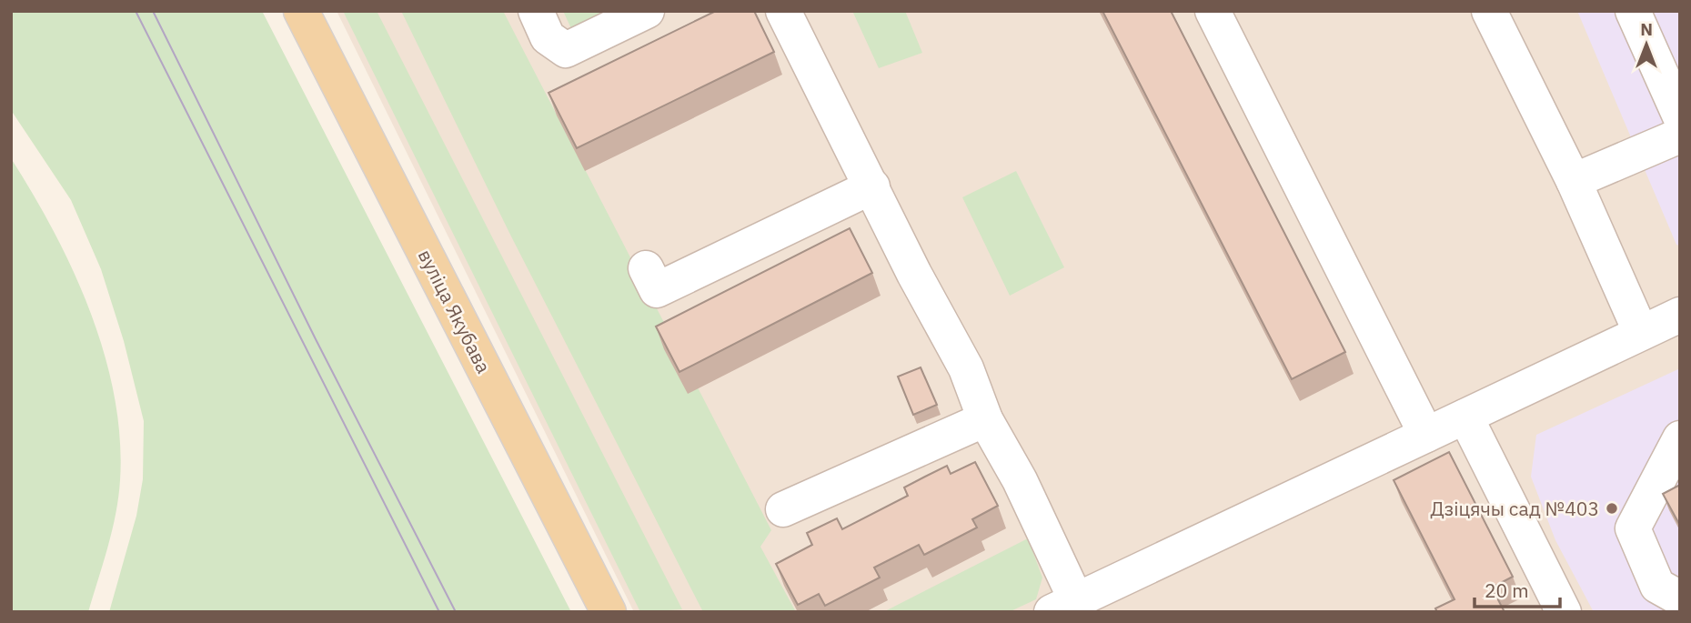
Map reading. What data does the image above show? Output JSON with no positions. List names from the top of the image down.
{
  "streets": {
    "main road": ["вуліца Якубава"]
  },
  "places": ["Дзіцячы сад №403"],
  "scale_bar": "20 m",
  "north": "top"
}
